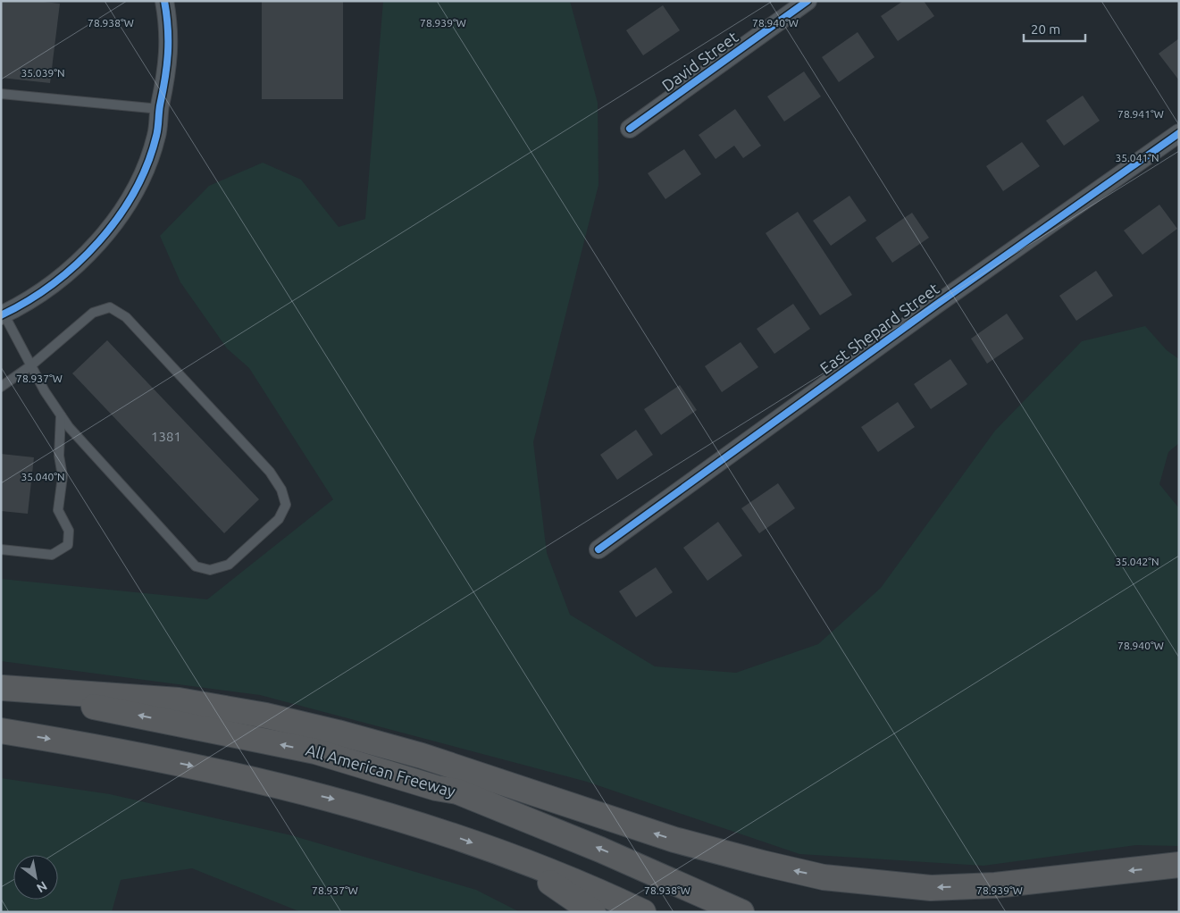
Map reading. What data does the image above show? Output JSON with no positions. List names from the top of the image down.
{
  "streets": {
    "highway": ["All American Freeway"],
    "street": ["David Street", "East Shepard Street"]
  },
  "house_numbers": ["1381"],
  "scale_bar": "20 m",
  "north": "bottom right",
  "coordinates": [
    "78.939°W",
    "78.938°W",
    "78.940°W",
    "35.039°N",
    "78.941°W",
    "35.041°N",
    "78.937°W",
    "35.040°N",
    "35.042°N"
  ]
}
